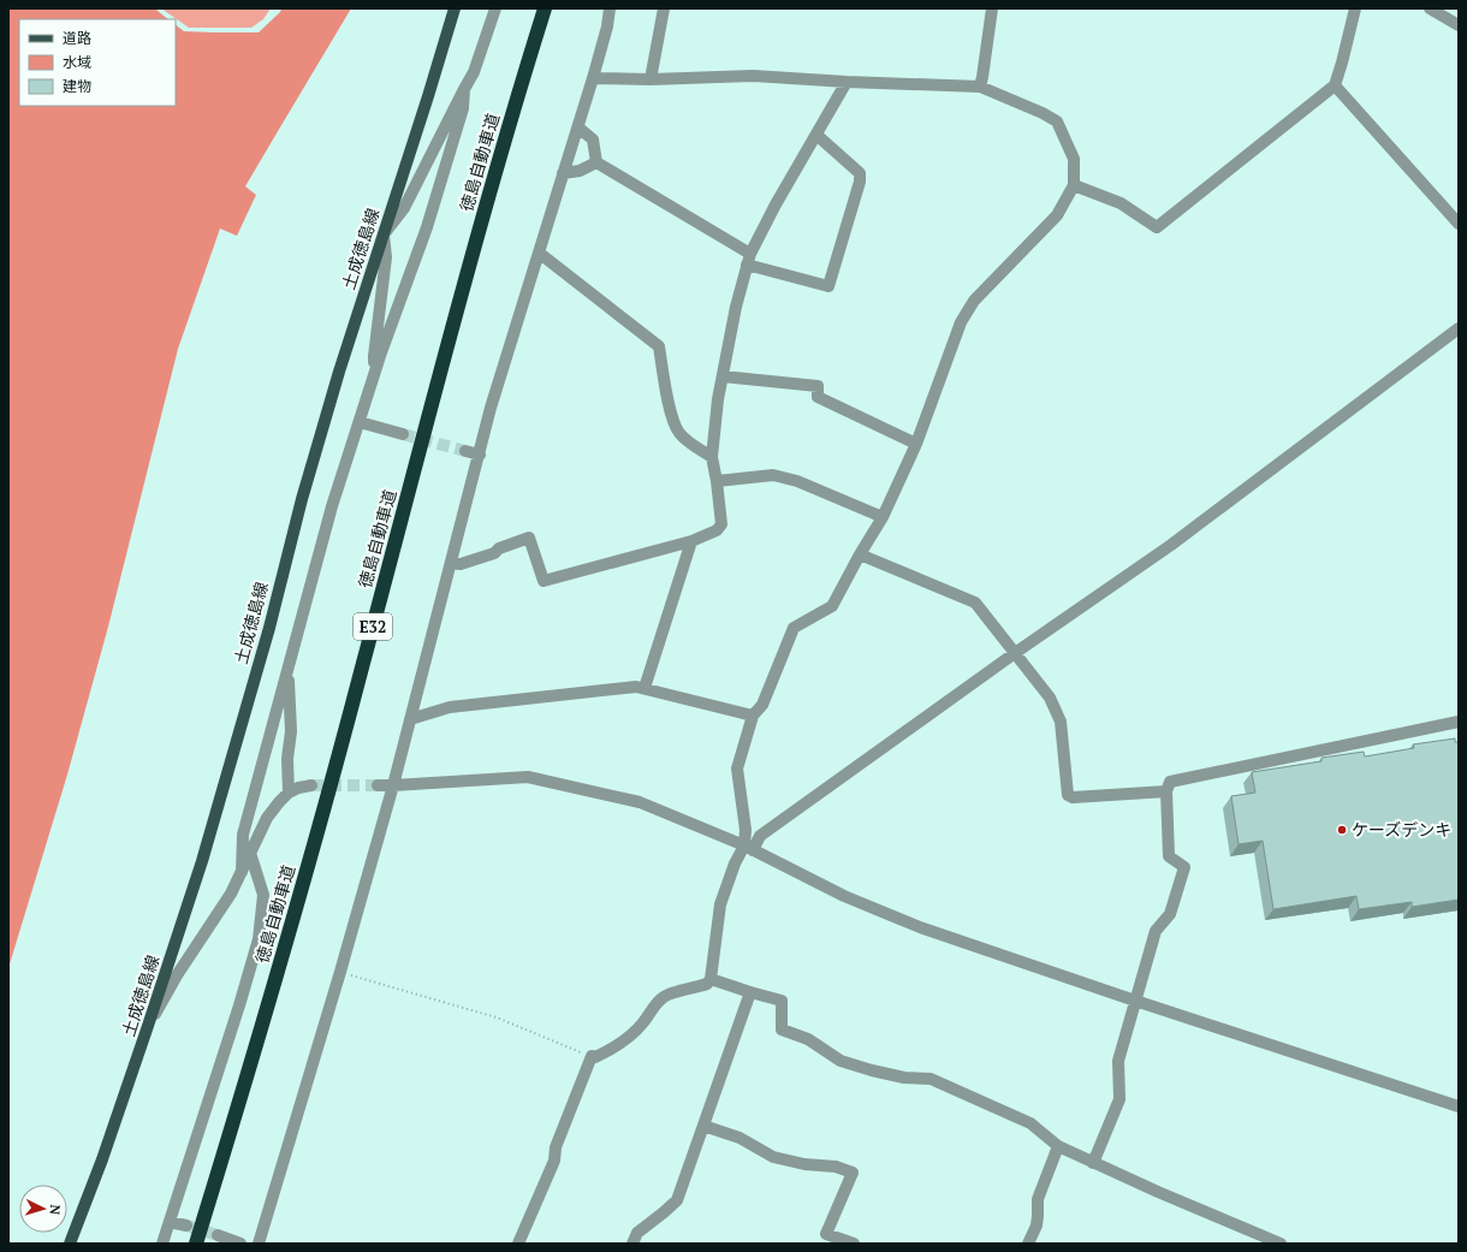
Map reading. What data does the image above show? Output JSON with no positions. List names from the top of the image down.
{
  "streets": {
    "highway": ["徳島自動車道", "E32"],
    "main road": ["土成徳島線"]
  },
  "places": ["ケーズデンキ"],
  "legend": ["道路", "水域", "建物"],
  "north": "right"
}
